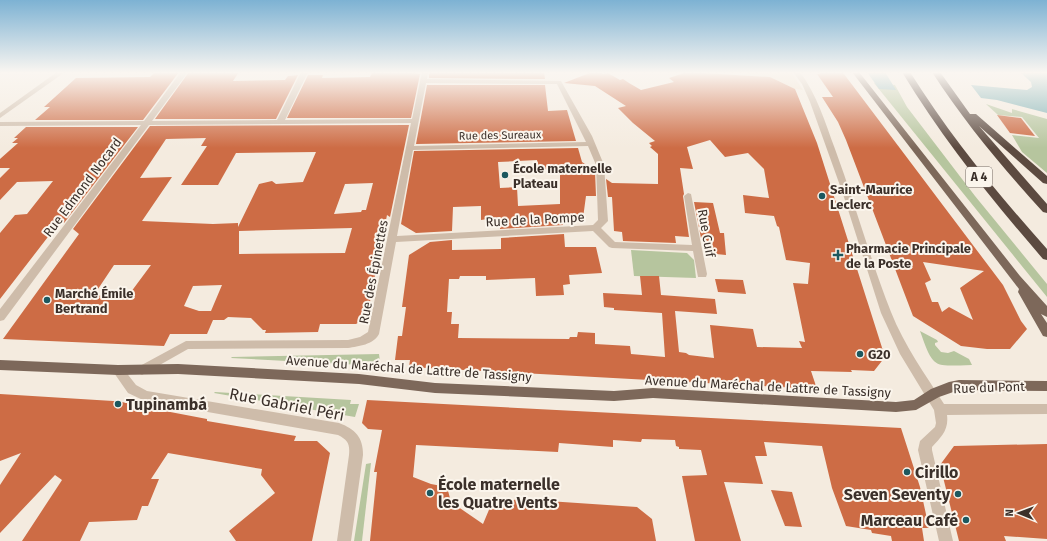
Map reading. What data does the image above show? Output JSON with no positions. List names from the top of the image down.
{
  "streets": {
    "highway": ["A 4"],
    "main road": ["Avenue du Maréchal de Lattre de Tassigny", "Rue du Pont"],
    "street": [
      "Rue des Sureaux",
      "Rue Edmond Nocard",
      "Rue de la Pompe",
      "Rue Cuif",
      "Rue des Épinettes",
      "Rue Gabriel Péri"
    ]
  },
  "crossings": [
    ["Rue des Sureaux", "Rue des Épinettes"],
    ["Rue de la Pompe", "Rue Cuif"],
    ["Rue de la Pompe", "Rue des Épinettes"],
    ["Rue des Épinettes", "Avenue du Maréchal de Lattre de Tassigny"],
    ["Avenue du Maréchal de Lattre de Tassigny", "Rue du Pont"],
    ["Avenue du Maréchal de Lattre de Tassigny", "Rue Gabriel Péri"]
  ],
  "places": {
    "other": [
      "École maternelle Plateau",
      "Saint-Maurice Leclerc",
      "Marché Émile Bertrand",
      "G20",
      "Tupinambá",
      "Cirillo",
      "École maternelle les Quatre Vents",
      "Seven Seventy",
      "Marceau Café"
    ],
    "health": ["Pharmacie Principale de la Poste"]
  },
  "north": "left"
}
